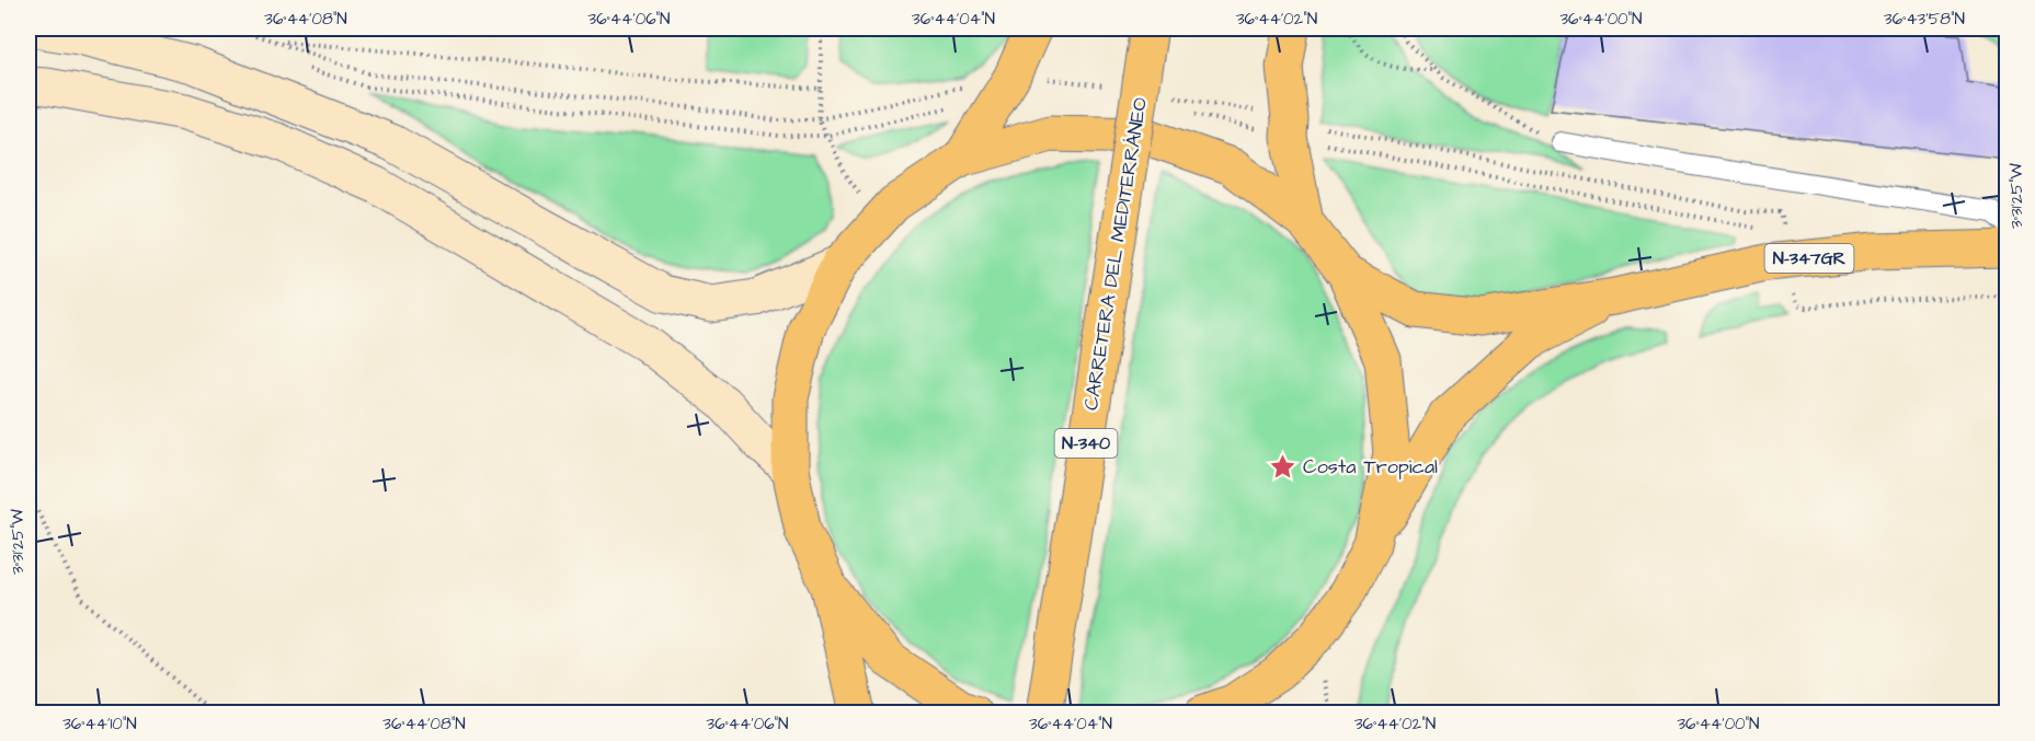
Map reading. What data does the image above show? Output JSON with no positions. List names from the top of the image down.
{
  "streets": {
    "highway": ["CARRETERA DEL MEDITERRÁNEO", "N-347GR", "N-340"]
  },
  "places": {
    "place": ["Costa Tropical"]
  },
  "coordinates": [
    "36°44'08\"N",
    "36°44'06\"N",
    "36°44'04\"N",
    "36°44'02\"N",
    "36°44'00\"N",
    "36°43'58\"N",
    "3°31'25\"W",
    "36°44'10\"N"
  ]
}
